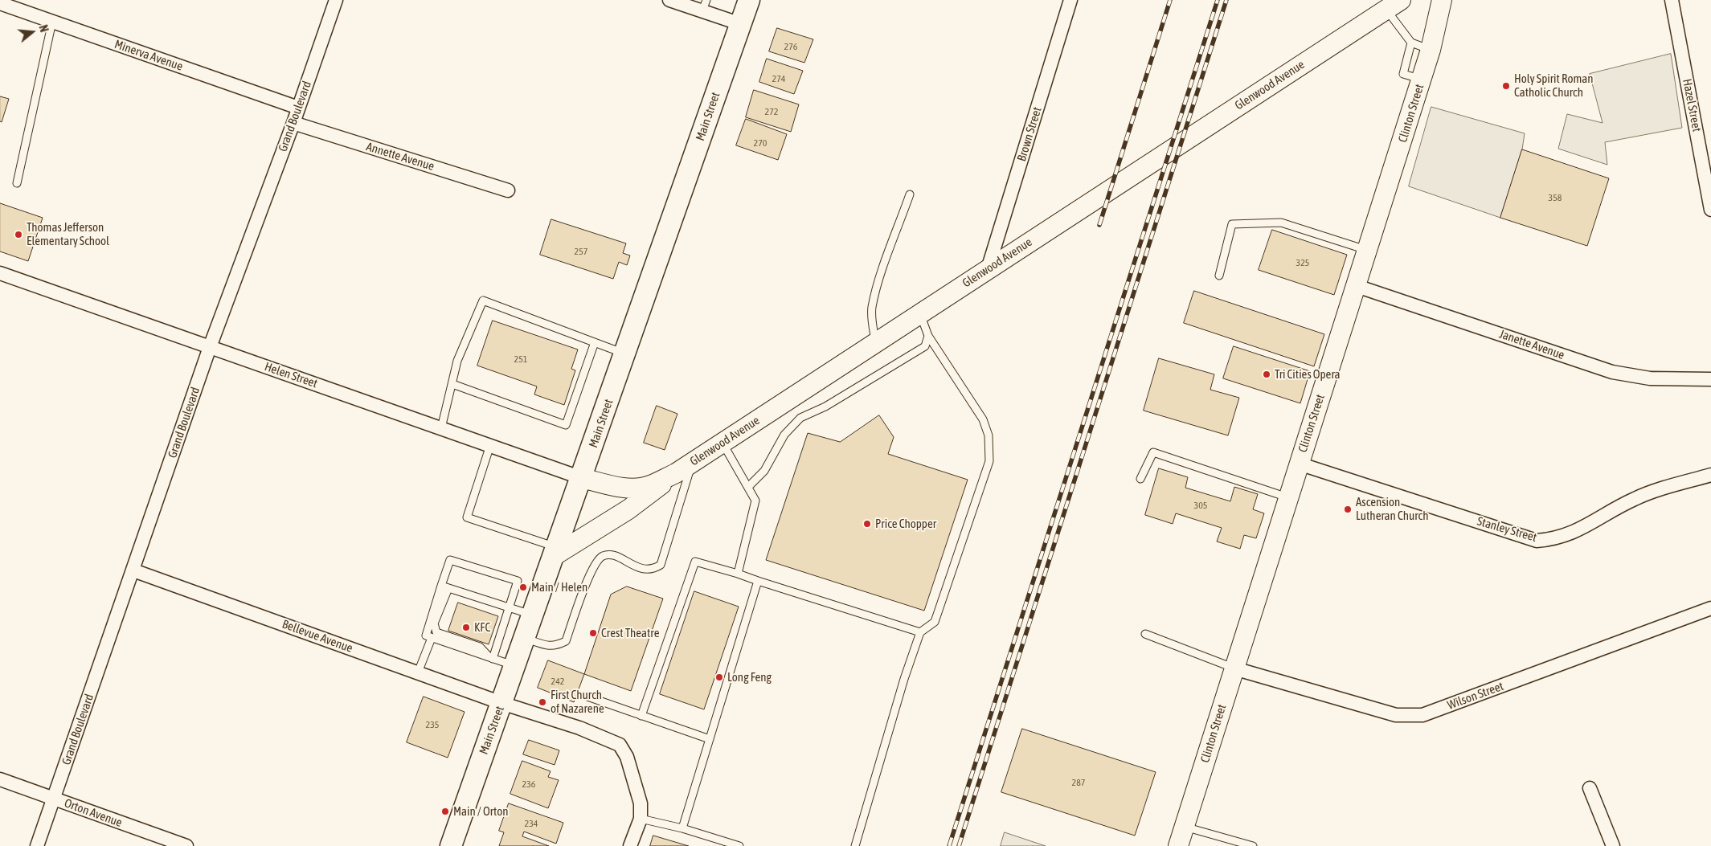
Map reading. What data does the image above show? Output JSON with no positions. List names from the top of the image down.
{
  "streets": {
    "main road": ["Main Street"],
    "street": [
      "Minerva Avenue",
      "Glenwood Avenue",
      "Hazel Street",
      "Clinton Street",
      "Grand Boulevard",
      "Brown Street",
      "Annette Avenue",
      "Janette Avenue",
      "Helen Street",
      "Stanley Street",
      "Bellevue Avenue",
      "Wilson Street",
      "Orton Avenue"
    ]
  },
  "crossings": [
    ["Minerva Avenue", "Grand Boulevard"],
    ["Glenwood Avenue", "Main Street"],
    ["Glenwood Avenue", "Brown Street"],
    ["Glenwood Avenue", "Helen Street"],
    ["Clinton Street", "Janette Avenue"],
    ["Clinton Street", "Stanley Street"],
    ["Clinton Street", "Wilson Street"],
    ["Grand Boulevard", "Annette Avenue"],
    ["Grand Boulevard", "Helen Street"],
    ["Grand Boulevard", "Bellevue Avenue"],
    ["Grand Boulevard", "Orton Avenue"],
    ["Main Street", "Helen Street"],
    ["Main Street", "Bellevue Avenue"]
  ],
  "places": [
    "Holy Spirit Roman Catholic Church",
    "Thomas Jefferson Elementary School",
    "Tri Cities Opera",
    "Ascension Lutheran Church",
    "Price Chopper",
    "Main / Helen",
    "KFC",
    "Crest Theatre",
    "Long Feng",
    "First Church of Nazarene",
    "Main / Orton"
  ],
  "house_numbers": [
    "276",
    "274",
    "272",
    "270",
    "358",
    "257",
    "325",
    "251",
    "305",
    "242",
    "235",
    "287",
    "236",
    "234"
  ],
  "north": "right"
}
